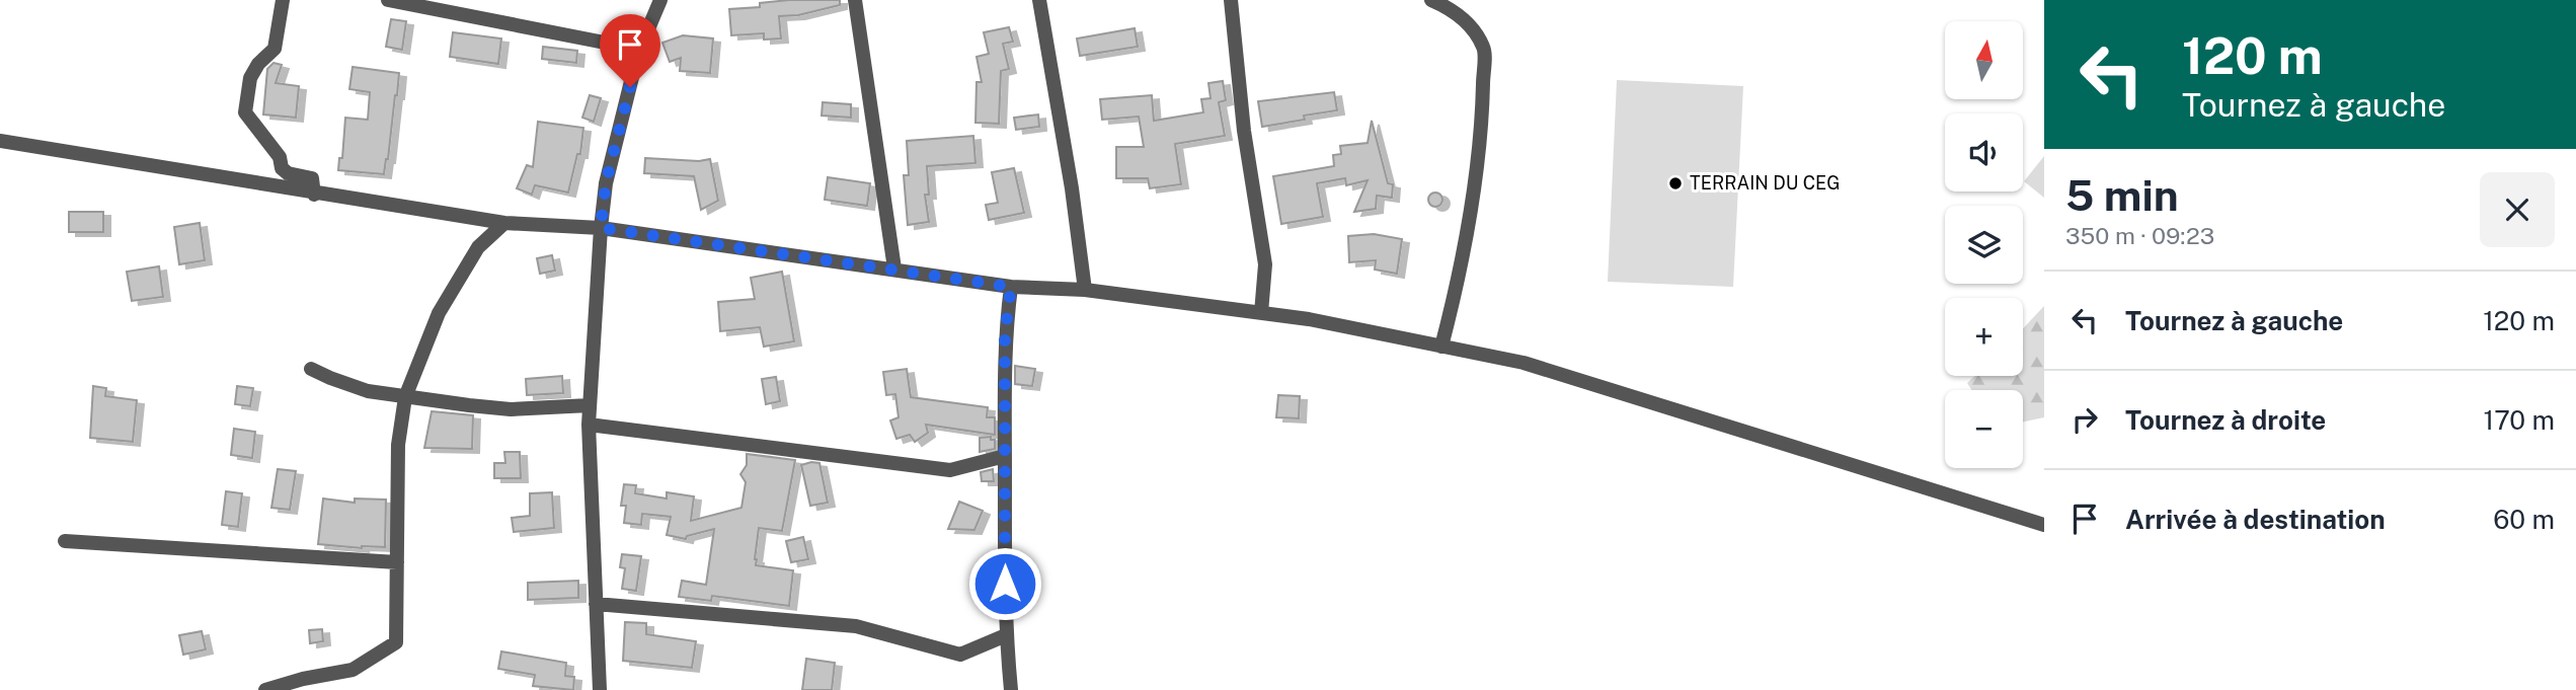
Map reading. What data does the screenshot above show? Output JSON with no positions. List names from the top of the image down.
{
  "places": ["TERRAIN DU CEG"],
  "north": "top",
  "page": {
    "turn": ["120 m", "Tournez à gauche"],
    "map_buttons": ["+", "−"],
    "heading": ["5 min", "350 m · 09:23"],
    "list": [
      {
        "name": "Tournez à gauche",
        "value": "120 m"
      },
      {
        "name": "Tournez à droite",
        "value": "170 m"
      },
      {
        "name": "Arrivée à destination",
        "value": "60 m"
      }
    ]
  }
}
